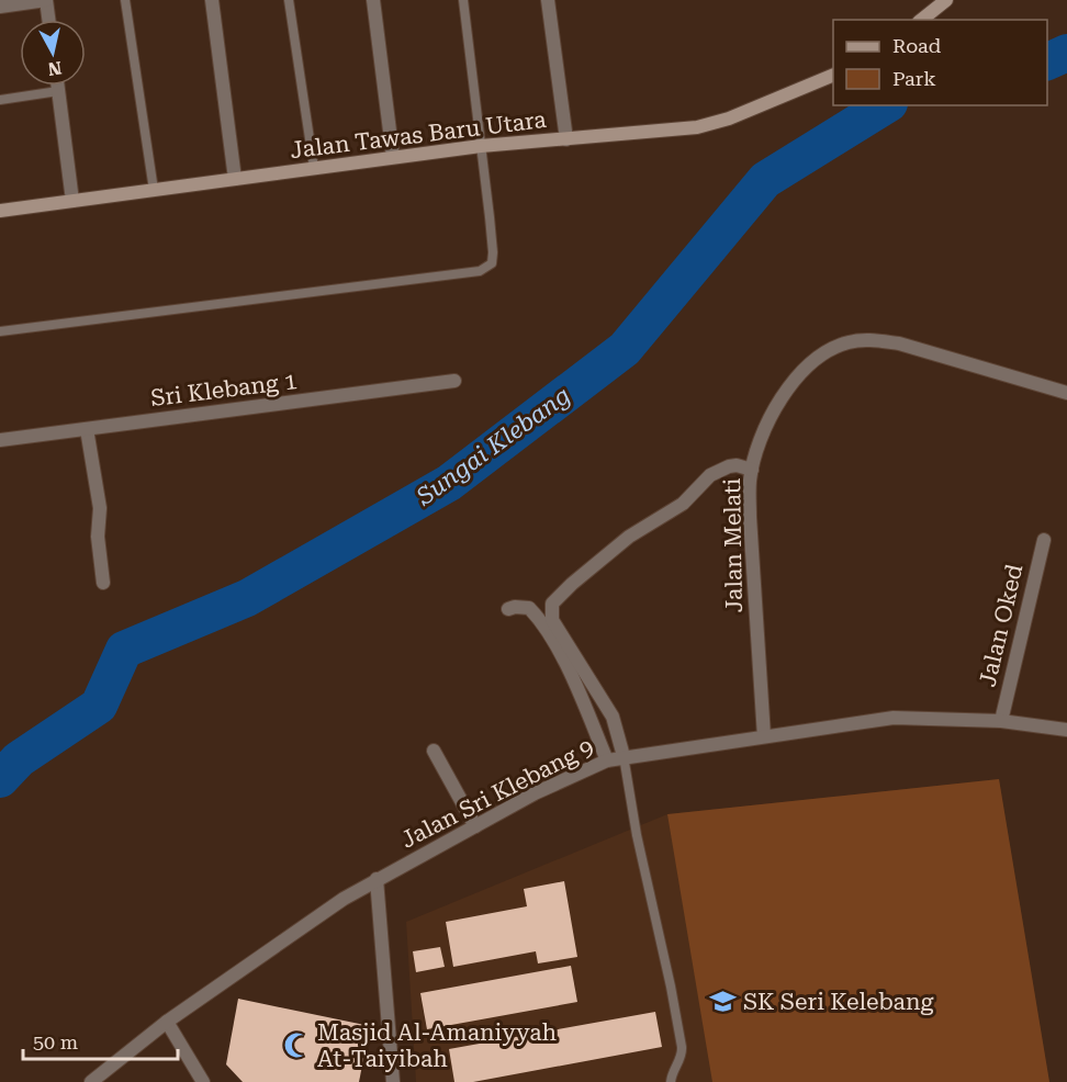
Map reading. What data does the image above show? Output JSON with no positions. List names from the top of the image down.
{
  "streets": {
    "street": [
      "Jalan Tawas Baru Utara",
      "Sri Klebang 1",
      "Jalan Melati",
      "Jalan Oked",
      "Jalan Sri Klebang 9"
    ]
  },
  "crossings": [
    ["Jalan Melati", "Jalan Sri Klebang 9"],
    ["Jalan Oked", "Jalan Sri Klebang 9"]
  ],
  "water": ["Sungai Klebang"],
  "places": {
    "school or university": ["SK Seri Kelebang"],
    "mosque": ["Masjid Al-Amaniyyah At-Taiyibah"]
  },
  "legend": ["Road", "Park"],
  "scale_bar": "50 m",
  "north": "bottom"
}
